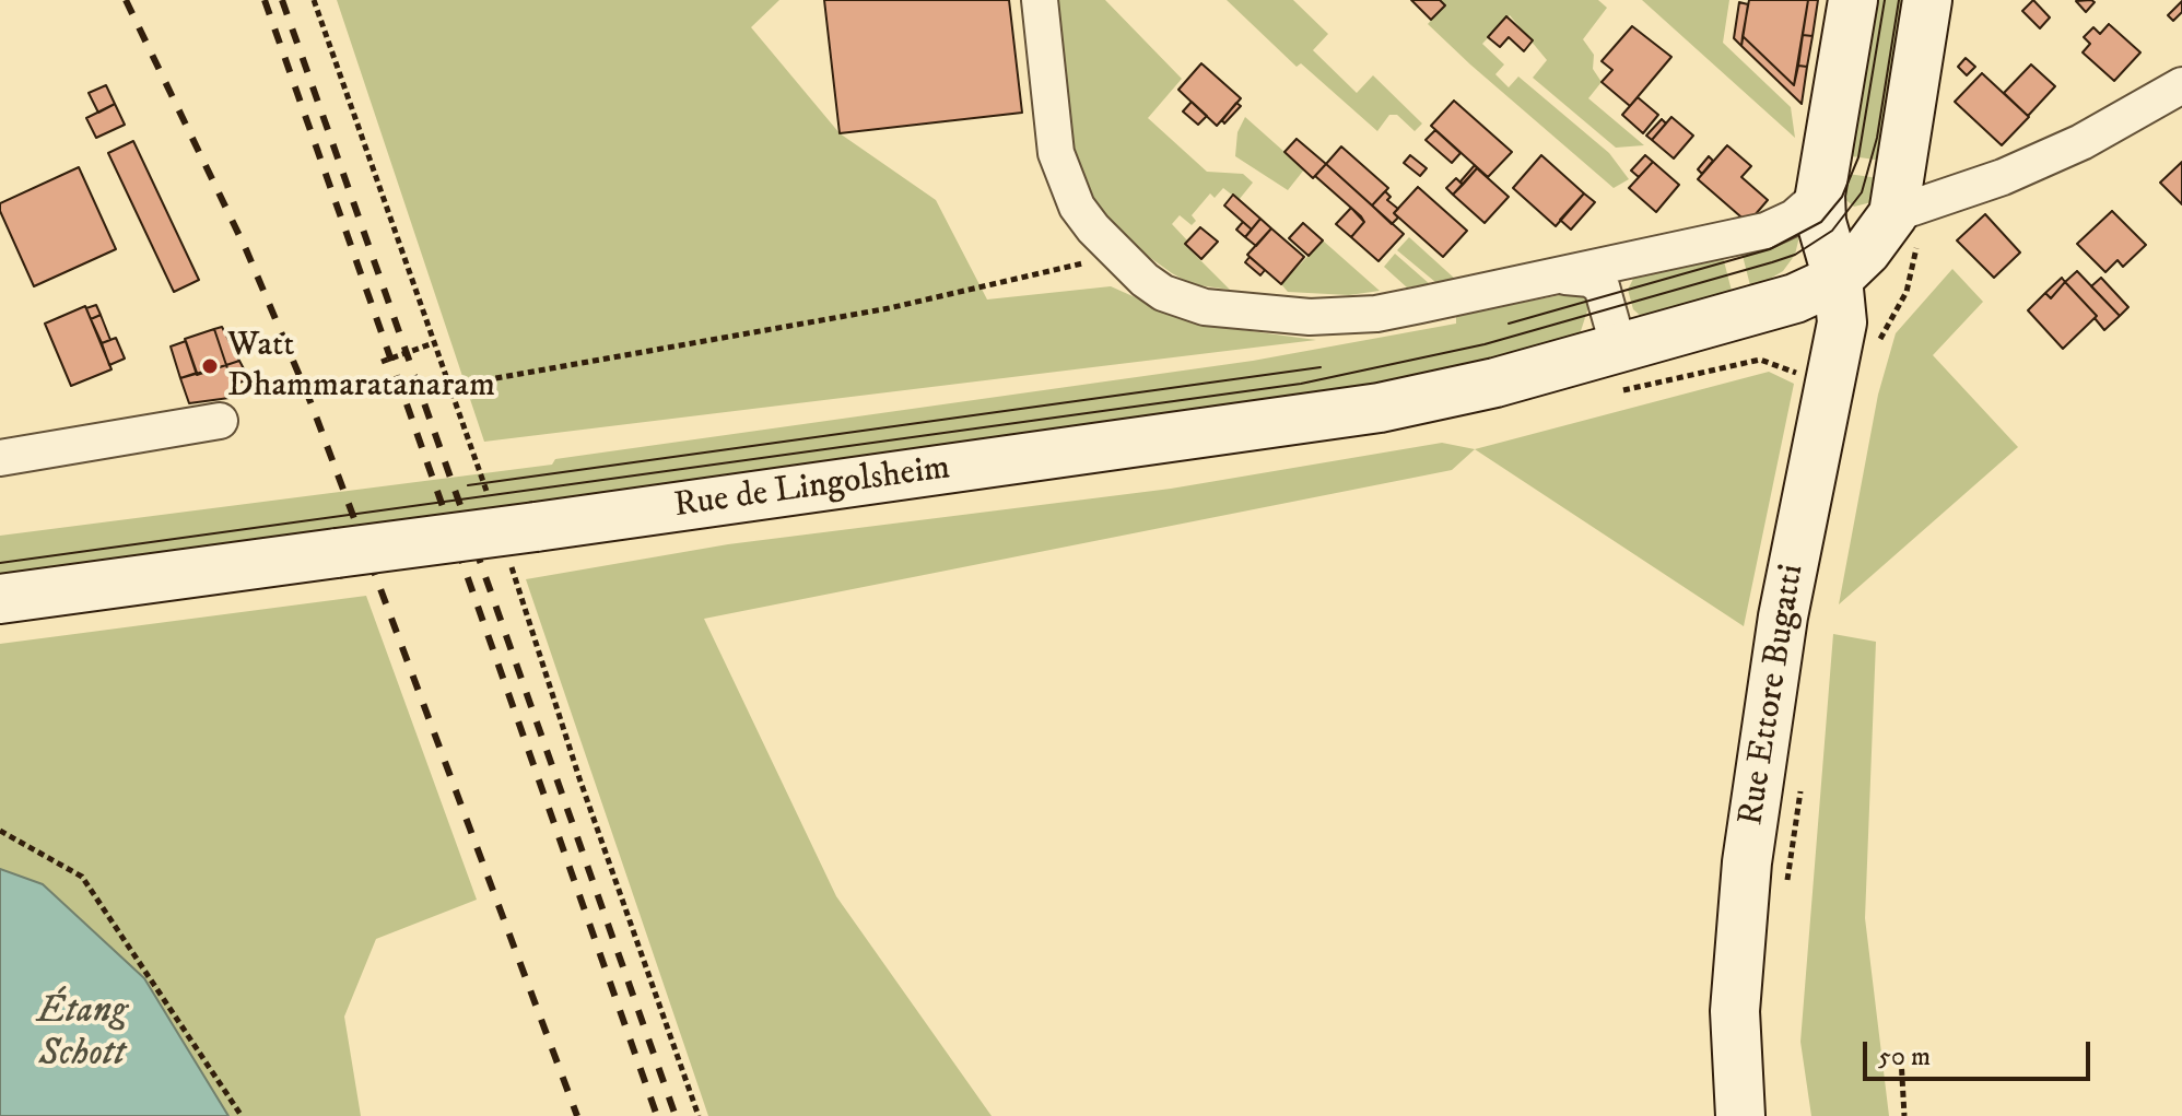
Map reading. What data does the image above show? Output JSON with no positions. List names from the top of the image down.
{
  "streets": {
    "main road": ["Rue de Lingolsheim", "Rue Ettore Bugatti"]
  },
  "crossings": [
    ["Rue de Lingolsheim", "Rue Ettore Bugatti"]
  ],
  "water": ["Étang Schott"],
  "places": ["Watt Dhammaratanaram"],
  "scale_bar": "50 m"
}
